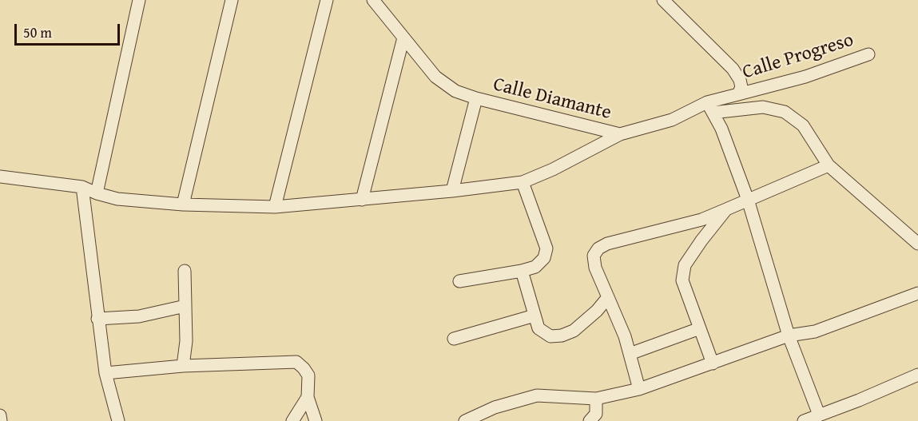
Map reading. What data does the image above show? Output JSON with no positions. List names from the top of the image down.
{
  "streets": {
    "street": ["Calle Progreso", "Calle Diamante"]
  },
  "scale_bar": "50 m"
}
